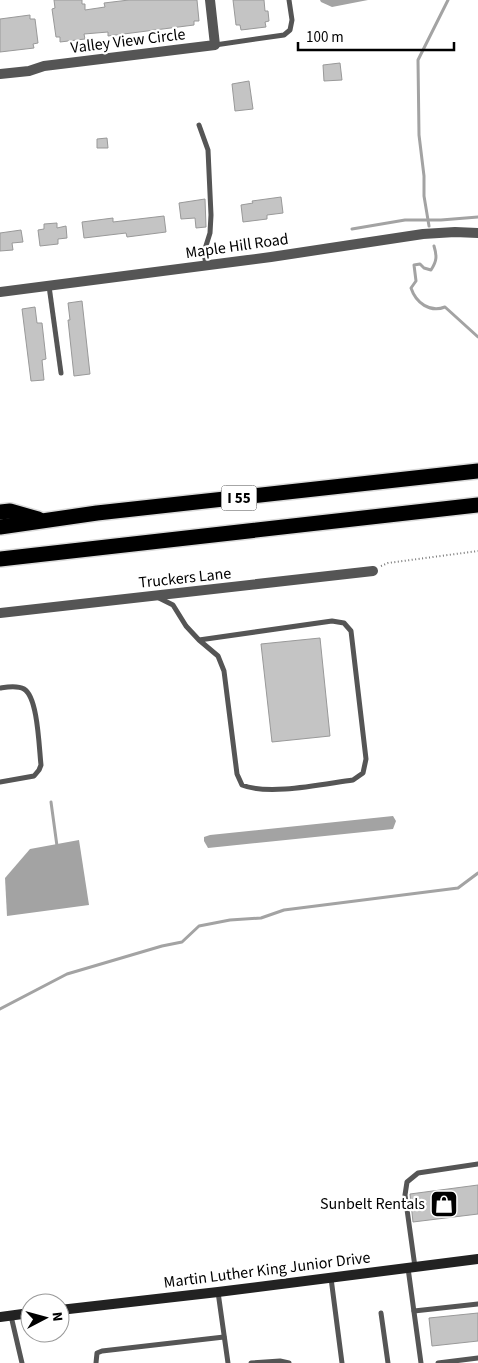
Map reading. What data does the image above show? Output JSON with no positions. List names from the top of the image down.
{
  "streets": {
    "highway": ["I 55"],
    "main road": ["Martin Luther King Junior Drive"],
    "street": ["Valley View Circle", "Maple Hill Road", "Truckers Lane"]
  },
  "places": {
    "shop": ["Sunbelt Rentals"]
  },
  "scale_bar": "100 m",
  "north": "right"
}
